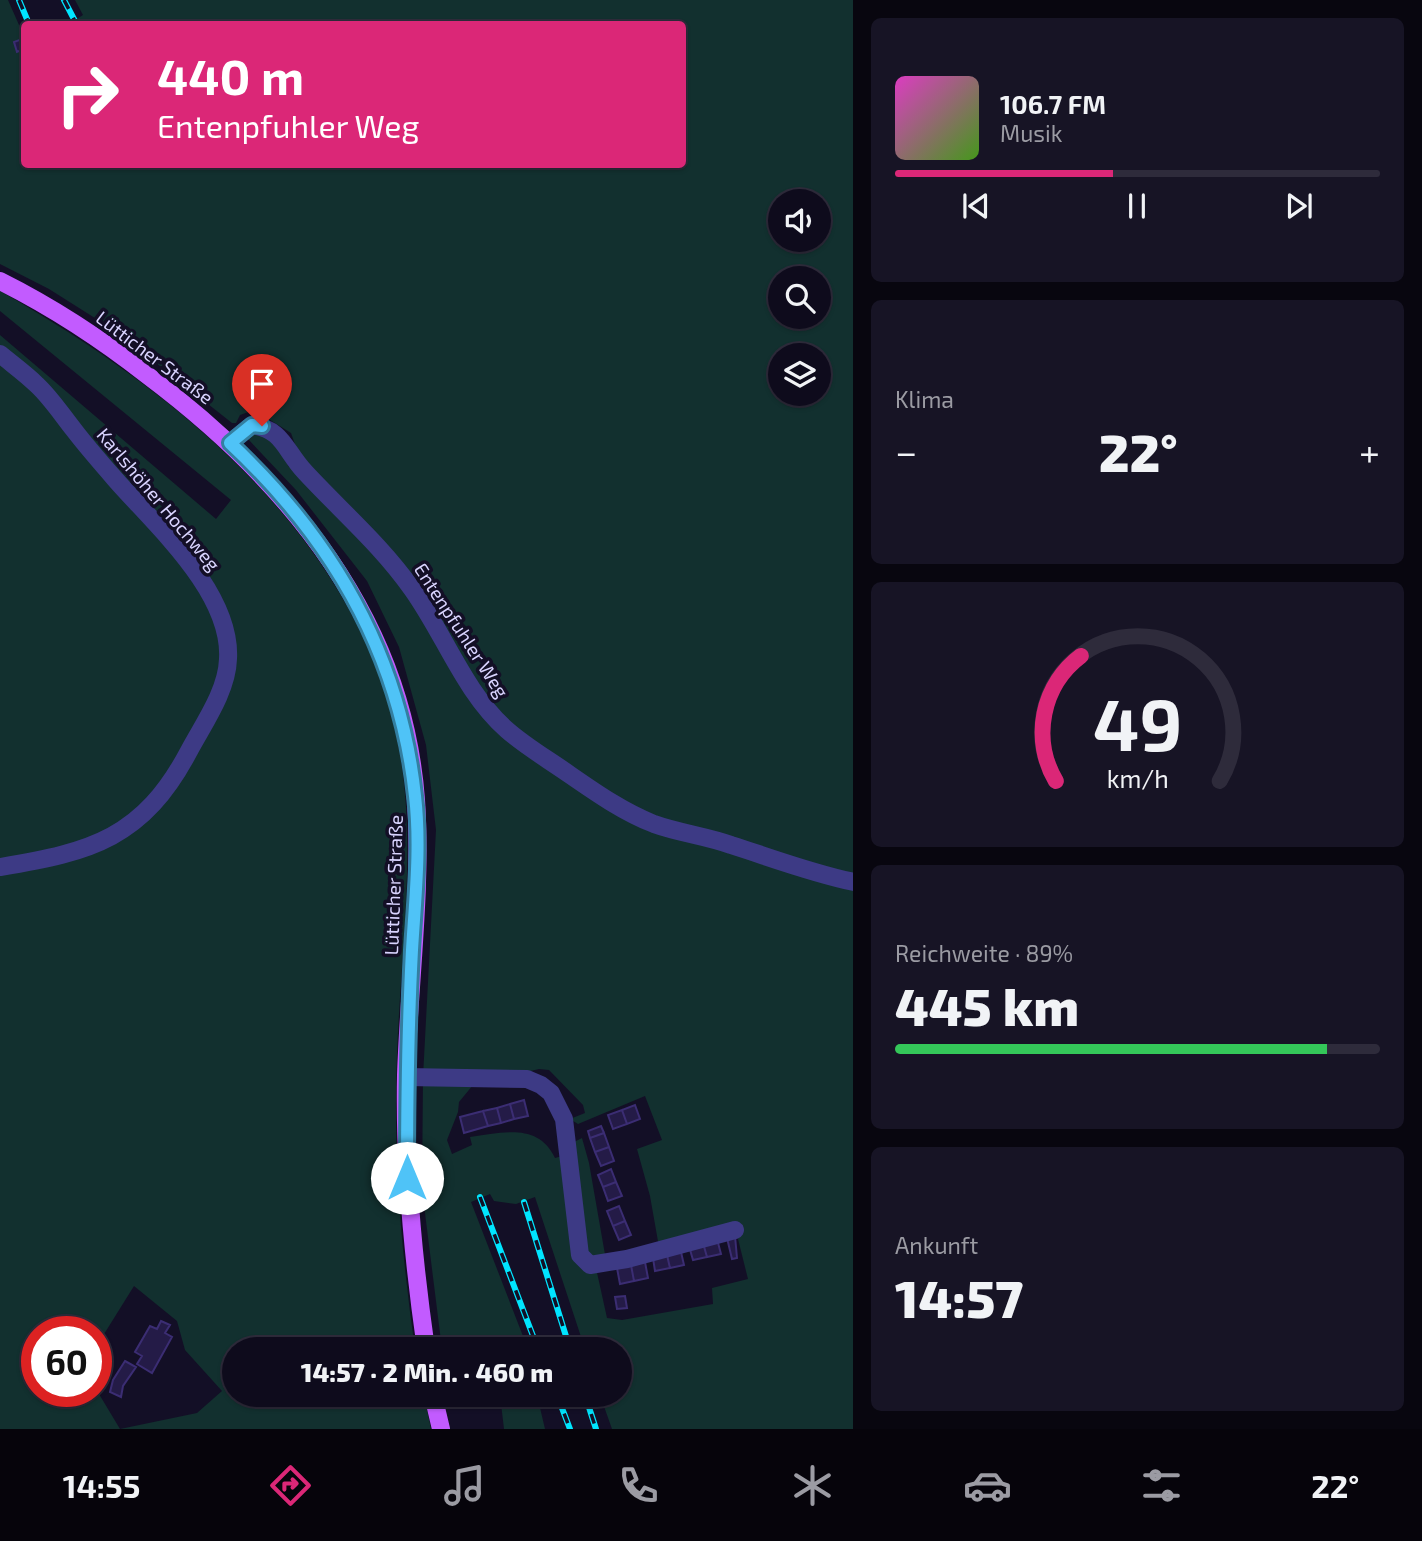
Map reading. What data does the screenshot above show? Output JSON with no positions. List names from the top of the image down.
{
  "streets": {
    "main road": ["Lütticher Straße"],
    "street": ["Karlshöher Hochweg", "Entenpfuhler Weg"]
  },
  "crossings": [
    ["Lütticher Straße", "Entenpfuhler Weg"]
  ],
  "page": {
    "turn": ["440 m", "Entenpfuhler Weg"],
    "song": ["106.7 FM", "Musik"],
    "tile": [
      "Klima",
      ["Reichweite · 89%", "445 km"],
      ["Ankunft", "14:57"]
    ],
    "heat": ["−", "22°", "+"],
    "limit": "60",
    "trip": "14:57 · 2 Min. · 460 m",
    "tabs": ["14:55", "22°"],
    "gauge": ["49", "km/h"]
  }
}
